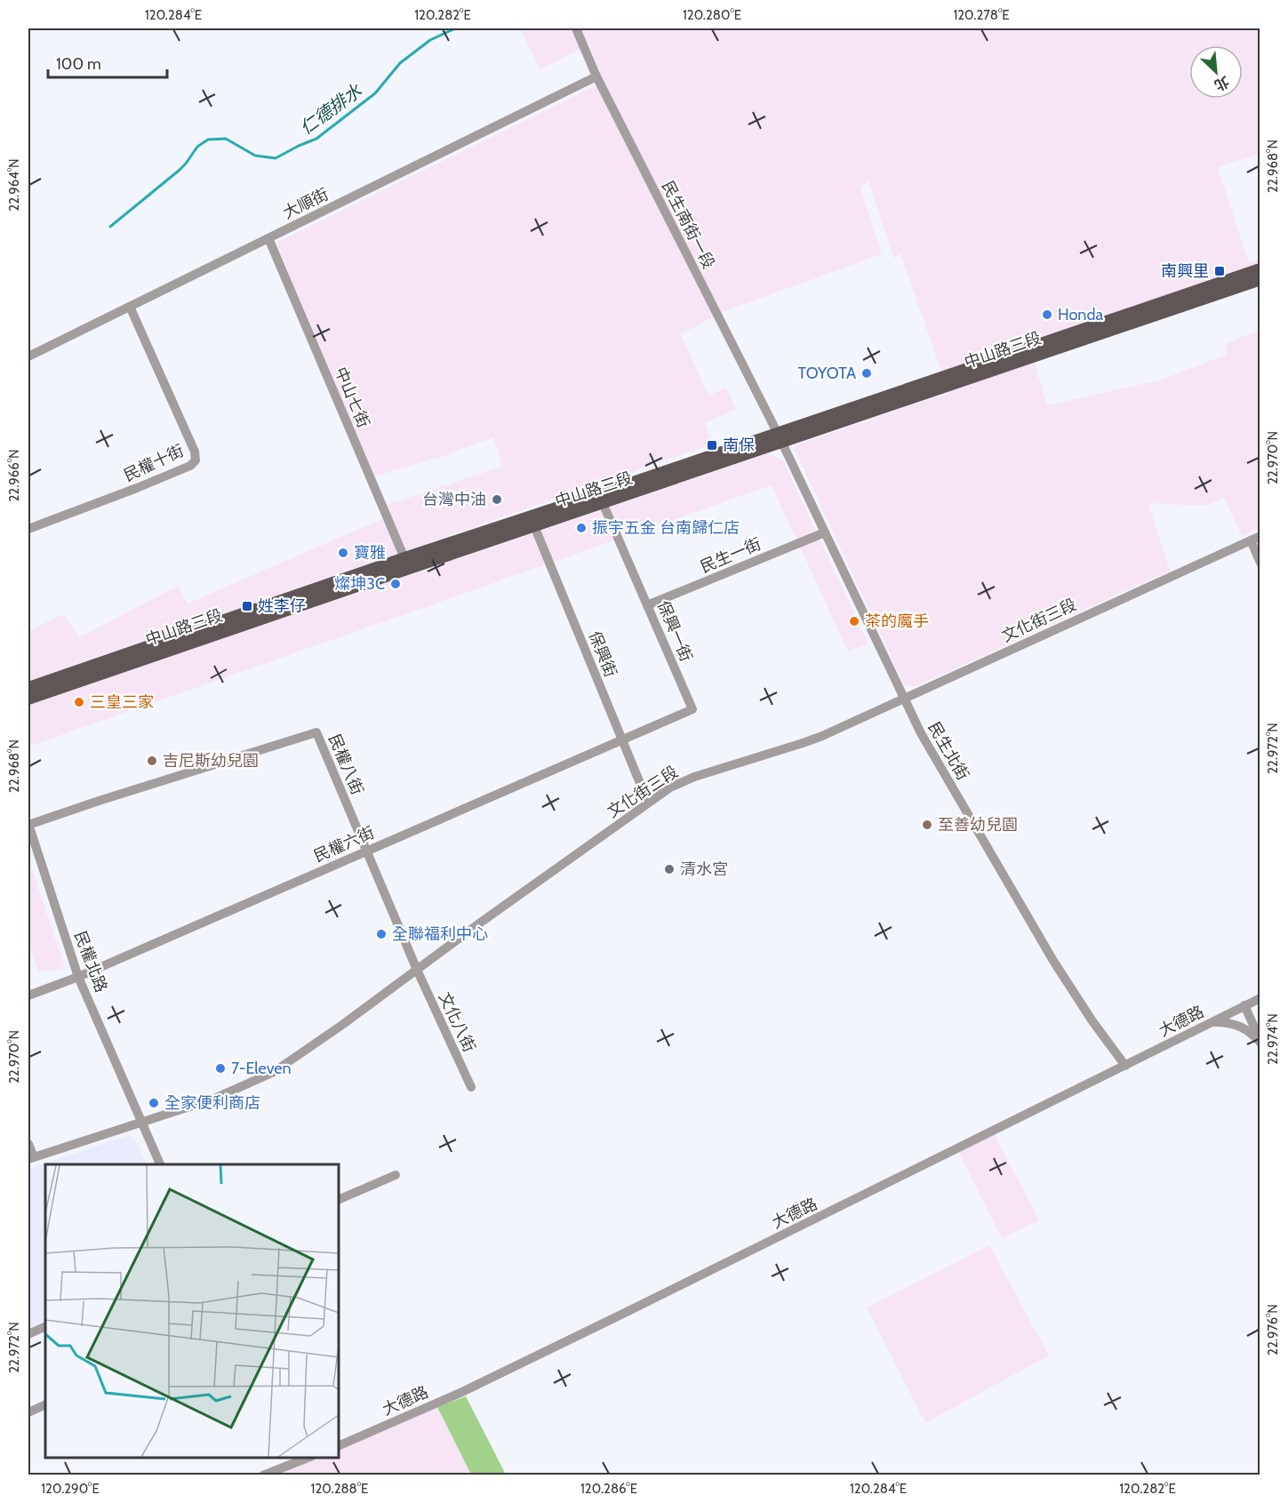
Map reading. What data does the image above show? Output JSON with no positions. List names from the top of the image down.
{
  "streets": {
    "main road": ["中山路三段"],
    "street": [
      "大順街",
      "民生南街一段",
      "中山七街",
      "民權十街",
      "民生一街",
      "文化街三段",
      "保興一街",
      "保興街",
      "民生北街",
      "民權八街",
      "民權六街",
      "民權北路",
      "大德路",
      "文化八街"
    ]
  },
  "crossings": [
    ["大順街", "民生南街一段"],
    ["大順街", "中山七街"],
    ["大順街", "民權十街"],
    ["民生南街一段", "中山路三段"],
    ["民生南街一段", "民生北街"],
    ["中山路三段", "中山七街"],
    ["中山路三段", "保興一街"],
    ["中山路三段", "保興街"],
    ["中山路三段", "民生北街"],
    ["民生一街", "保興一街"],
    ["民生一街", "民生北街"],
    ["文化街三段", "保興街"],
    ["文化街三段", "民生北街"],
    ["文化街三段", "民權北路"],
    ["文化街三段", "文化八街"],
    ["保興一街", "保興街"],
    ["保興一街", "民權六街"],
    ["保興街", "民權六街"],
    ["民生北街", "大德路"],
    ["民權八街", "民權六街"],
    ["民權八街", "民權北路"],
    ["民權八街", "文化八街"],
    ["民權六街", "民權北路"],
    ["民權六街", "文化八街"]
  ],
  "water": ["仁德排水"],
  "places": {
    "transit": ["南興里", "南保", "姓李仔"],
    "other": [
      "Honda",
      "TOYOTA",
      "台灣中油",
      "振宇五金 台南歸仁店",
      "寶雅",
      "燦坤3C",
      "茶的魔手",
      "三皇三家",
      "吉尼斯幼兒園",
      "至善幼兒園",
      "清水宮",
      "全聯福利中心",
      "7-Eleven",
      "全家便利商店"
    ]
  },
  "scale_bar": "100 m",
  "north": "bottom right",
  "coordinates": [
    "120.284°E",
    "120.282°E",
    "120.280°E",
    "120.278°E",
    "22.968°N",
    "22.964°N",
    "22.970°N",
    "22.966°N",
    "22.972°N",
    "22.974°N",
    "22.976°N",
    "120.290°E",
    "120.288°E",
    "120.286°E"
  ]
}
